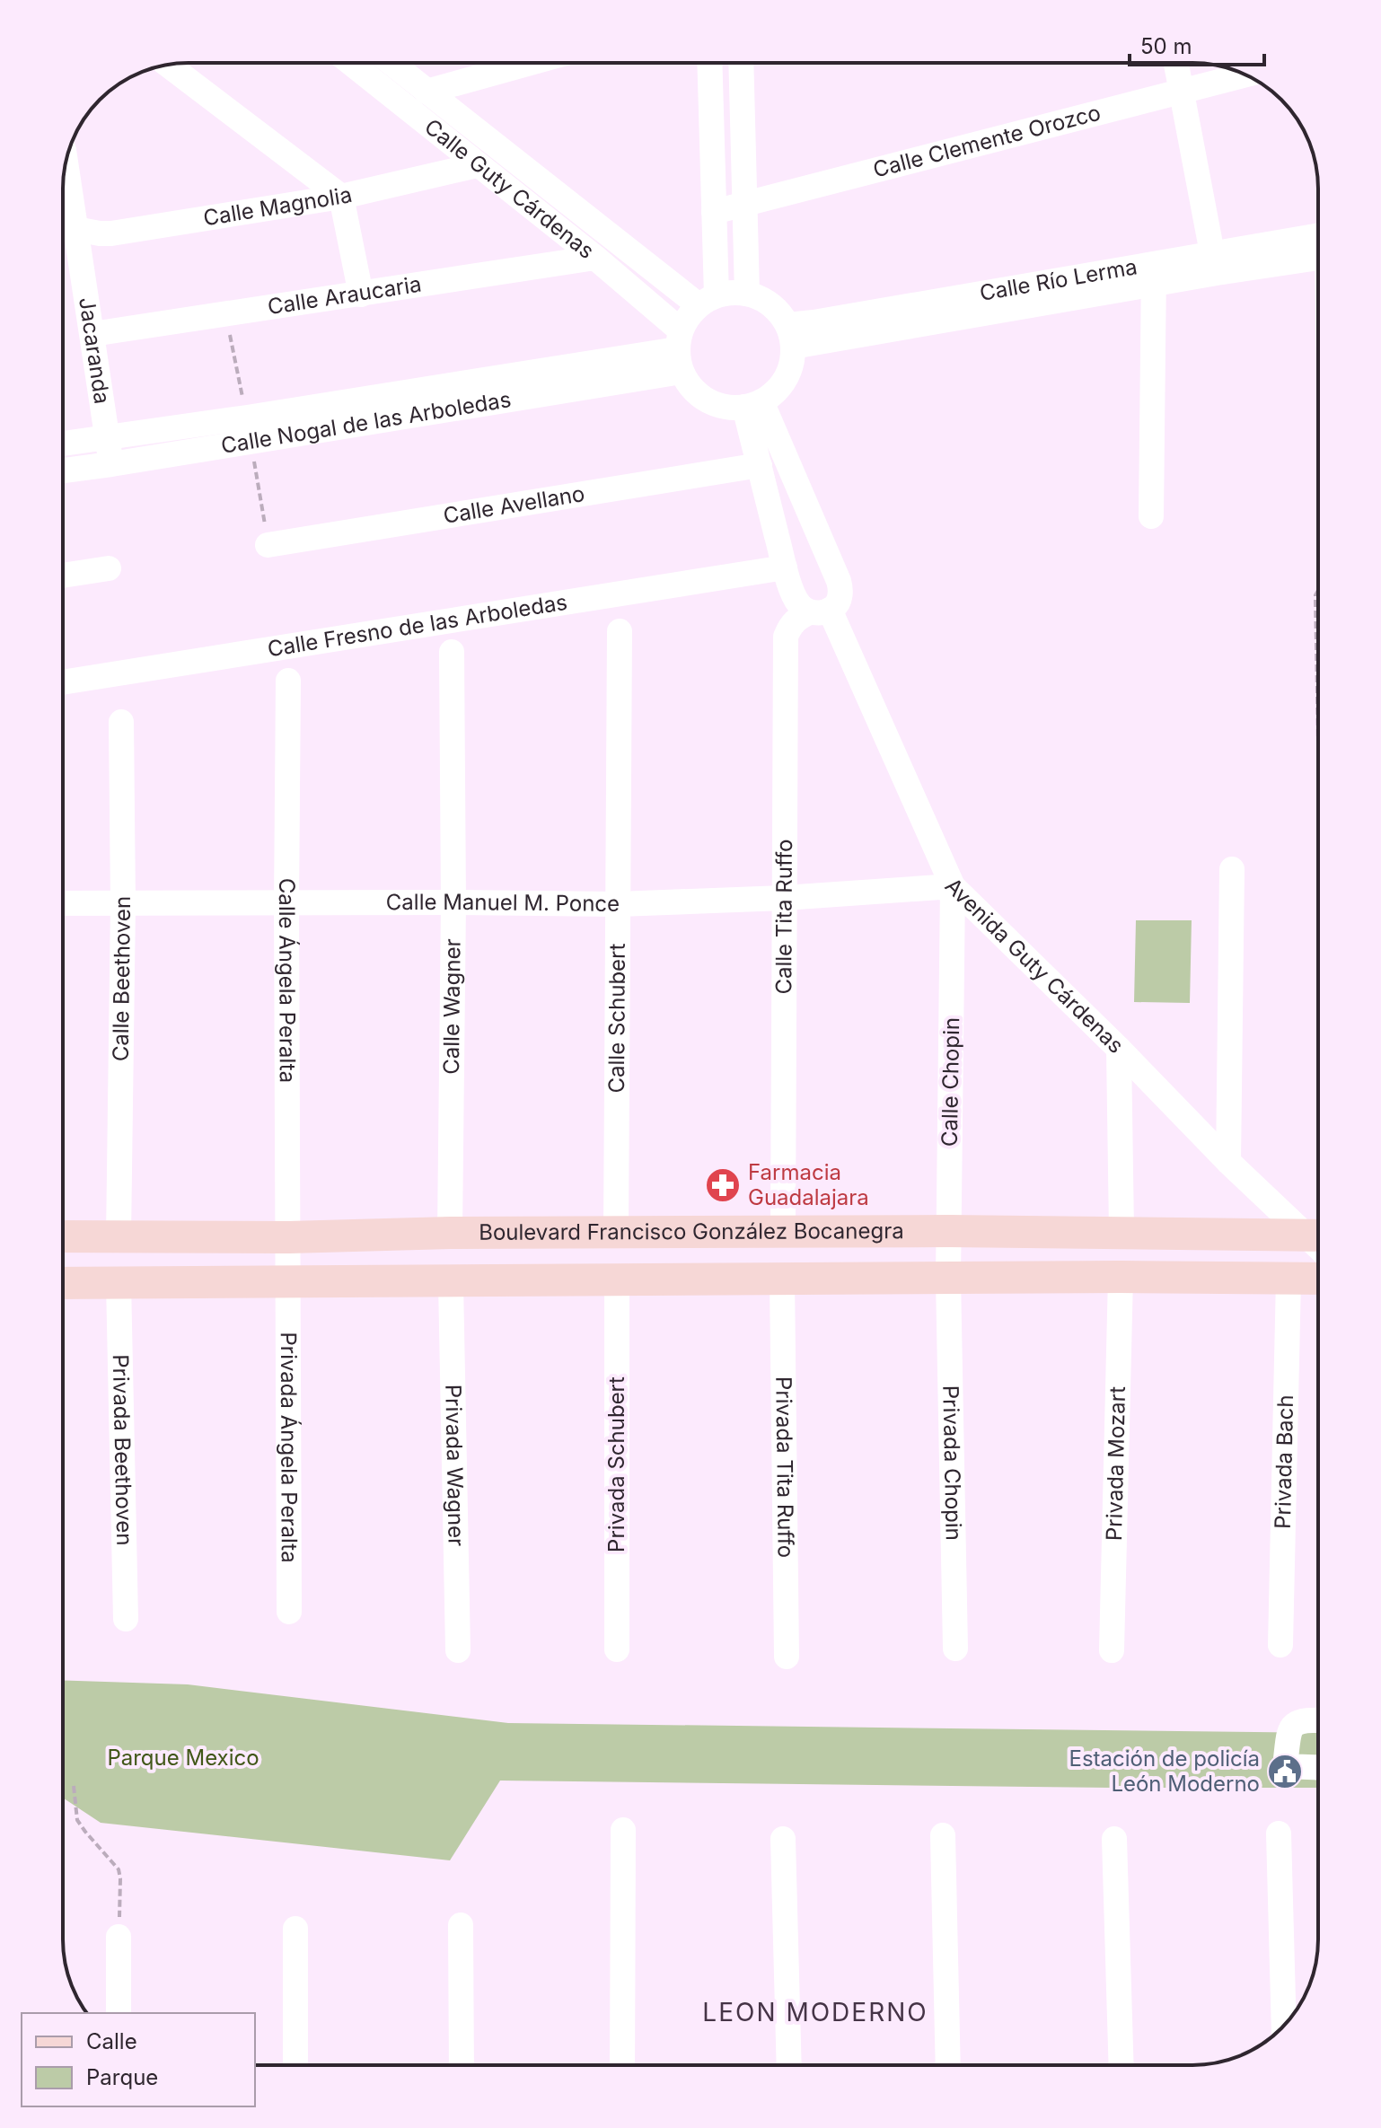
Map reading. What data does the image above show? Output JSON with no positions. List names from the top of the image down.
{
  "streets": {
    "main road": ["Boulevard Francisco González Bocanegra"],
    "street": [
      "Calle Clemente Orozco",
      "Calle Guty Cárdenas",
      "Calle Magnolia",
      "Calle Río Lerma",
      "Calle Araucaria",
      "Jacaranda",
      "Calle Nogal de las Arboledas",
      "Calle Avellano",
      "Calle Fresno de las Arboledas",
      "Calle Manuel M. Ponce",
      "Calle Tita Ruffo",
      "Avenida Guty Cárdenas",
      "Calle Beethoven",
      "Calle Ángela Peralta",
      "Calle Wagner",
      "Calle Schubert",
      "Calle Chopin",
      "Privada Ángela Peralta",
      "Privada Beethoven",
      "Privada Bach",
      "Privada Chopin",
      "Privada Mozart",
      "Privada Schubert",
      "Privada Wagner",
      "Privada Tita Ruffo"
    ]
  },
  "crossings": [
    ["Calle Guty Cárdenas", "Calle Magnolia"],
    ["Calle Guty Cárdenas", "Calle Río Lerma"],
    ["Calle Guty Cárdenas", "Calle Araucaria"],
    ["Calle Guty Cárdenas", "Calle Nogal de las Arboledas"],
    ["Calle Guty Cárdenas", "Avenida Guty Cárdenas"],
    ["Calle Magnolia", "Jacaranda"],
    ["Calle Río Lerma", "Calle Nogal de las Arboledas"],
    ["Calle Río Lerma", "Avenida Guty Cárdenas"],
    ["Calle Araucaria", "Jacaranda"],
    ["Jacaranda", "Calle Nogal de las Arboledas"],
    ["Calle Nogal de las Arboledas", "Avenida Guty Cárdenas"],
    ["Calle Avellano", "Avenida Guty Cárdenas"],
    ["Calle Fresno de las Arboledas", "Avenida Guty Cárdenas"],
    ["Calle Manuel M. Ponce", "Calle Tita Ruffo"],
    ["Calle Manuel M. Ponce", "Avenida Guty Cárdenas"],
    ["Calle Manuel M. Ponce", "Calle Beethoven"],
    ["Calle Manuel M. Ponce", "Calle Ángela Peralta"],
    ["Calle Manuel M. Ponce", "Calle Wagner"],
    ["Calle Manuel M. Ponce", "Calle Schubert"],
    ["Calle Manuel M. Ponce", "Calle Chopin"],
    ["Calle Tita Ruffo", "Avenida Guty Cárdenas"],
    ["Calle Tita Ruffo", "Boulevard Francisco González Bocanegra"],
    ["Avenida Guty Cárdenas", "Calle Chopin"],
    ["Avenida Guty Cárdenas", "Boulevard Francisco González Bocanegra"],
    ["Calle Beethoven", "Boulevard Francisco González Bocanegra"],
    ["Calle Ángela Peralta", "Boulevard Francisco González Bocanegra"],
    ["Calle Ángela Peralta", "Privada Ángela Peralta"],
    ["Calle Wagner", "Boulevard Francisco González Bocanegra"],
    ["Calle Schubert", "Boulevard Francisco González Bocanegra"],
    ["Calle Chopin", "Boulevard Francisco González Bocanegra"],
    ["Calle Chopin", "Privada Chopin"]
  ],
  "districts": ["LEON MODERNO"],
  "parks": ["Parque Mexico"],
  "places": {
    "pharmacy": ["Farmacia Guadalajara"],
    "public building": ["Estación de policía León Moderno"]
  },
  "legend": ["Calle", "Parque"],
  "scale_bar": "50 m"
}
